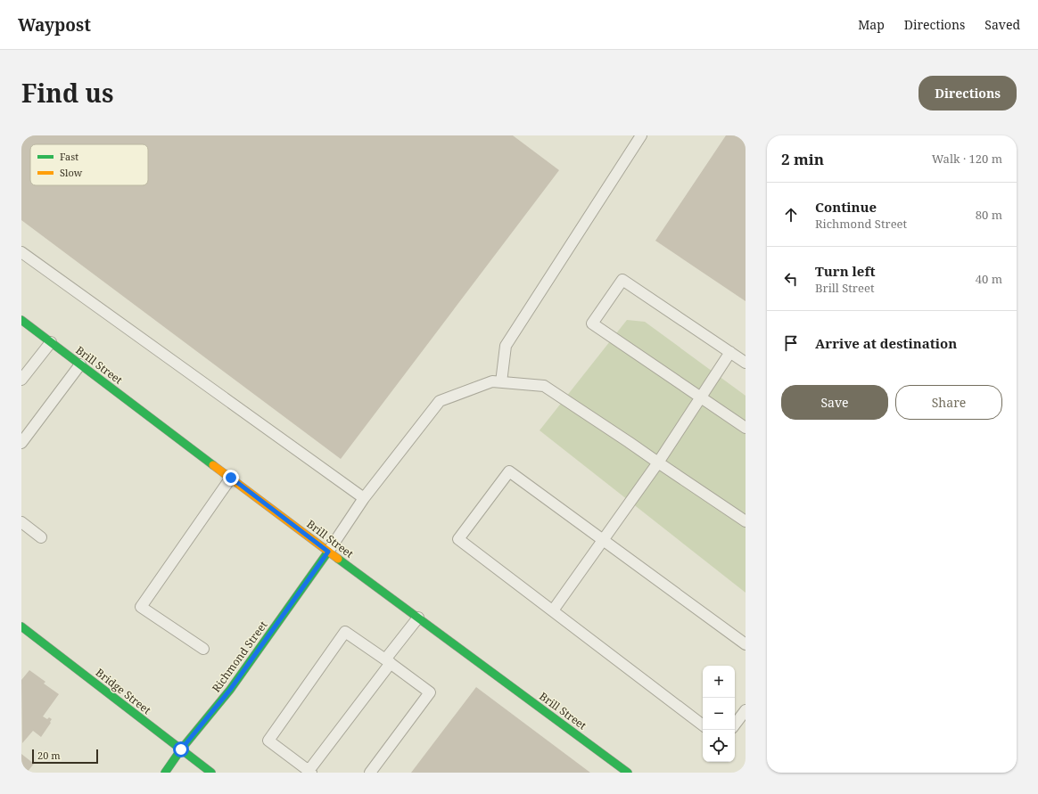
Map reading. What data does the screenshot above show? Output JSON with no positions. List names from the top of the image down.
{
  "streets": {
    "street": ["Brill Street", "Richmond Street", "Bridge Street"]
  },
  "crossings": [
    ["Brill Street", "Richmond Street"],
    ["Richmond Street", "Bridge Street"]
  ],
  "legend": ["Fast", "Slow"],
  "scale_bar": "20 m",
  "page": {
    "header": "Waypost",
    "nav": ["Map", "Directions", "Saved"],
    "title": "Find us",
    "buttons": [
      "Directions",
      ["Save", "Share"]
    ],
    "heading": ["2 min", "Walk · 120 m"],
    "list": [
      ["Continue", "Richmond Street", "80 m"],
      ["Turn left", "Brill Street", "40 m"],
      "Arrive at destination"
    ],
    "map_buttons": ["+", "−"],
    "scale": "20 m"
  }
}
